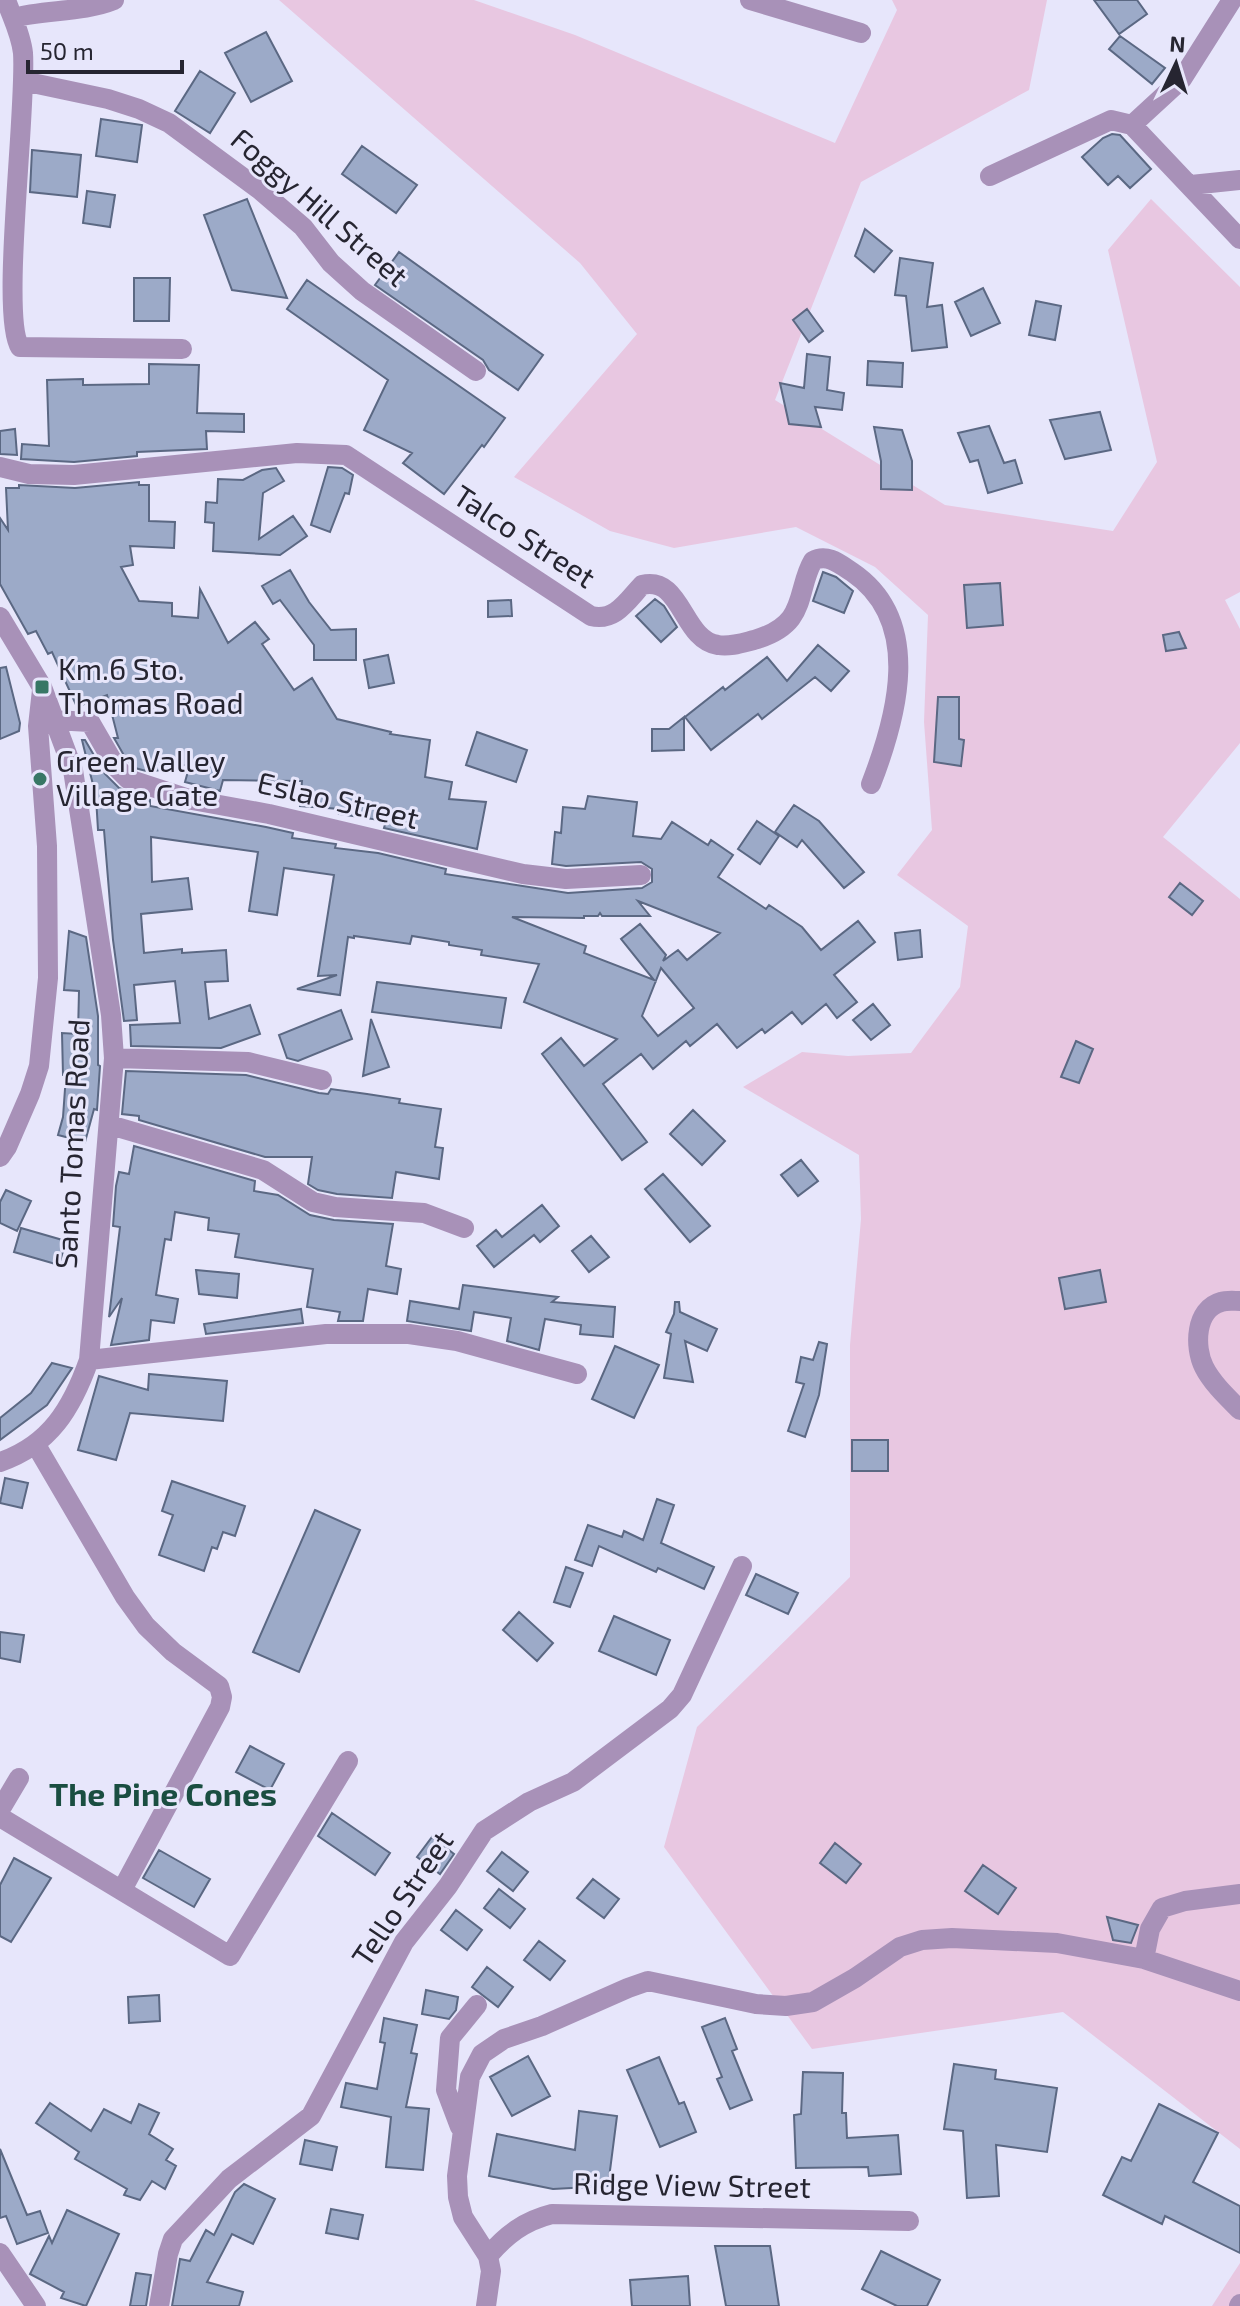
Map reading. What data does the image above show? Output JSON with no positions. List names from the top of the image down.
{
  "streets": {
    "street": [
      "Foggy Hill Street",
      "Talco Street",
      "Eslao Street",
      "Santo Tomas Road",
      "Tello Street",
      "Ridge View Street"
    ]
  },
  "crossings": [
    ["Eslao Street", "Santo Tomas Road"]
  ],
  "districts": ["The Pine Cones"],
  "places": {
    "transit": ["Km.6 Sto. Thomas Road"],
    "other": ["Green Valley Village Gate"]
  },
  "scale_bar": "50 m",
  "north": "top"
}
